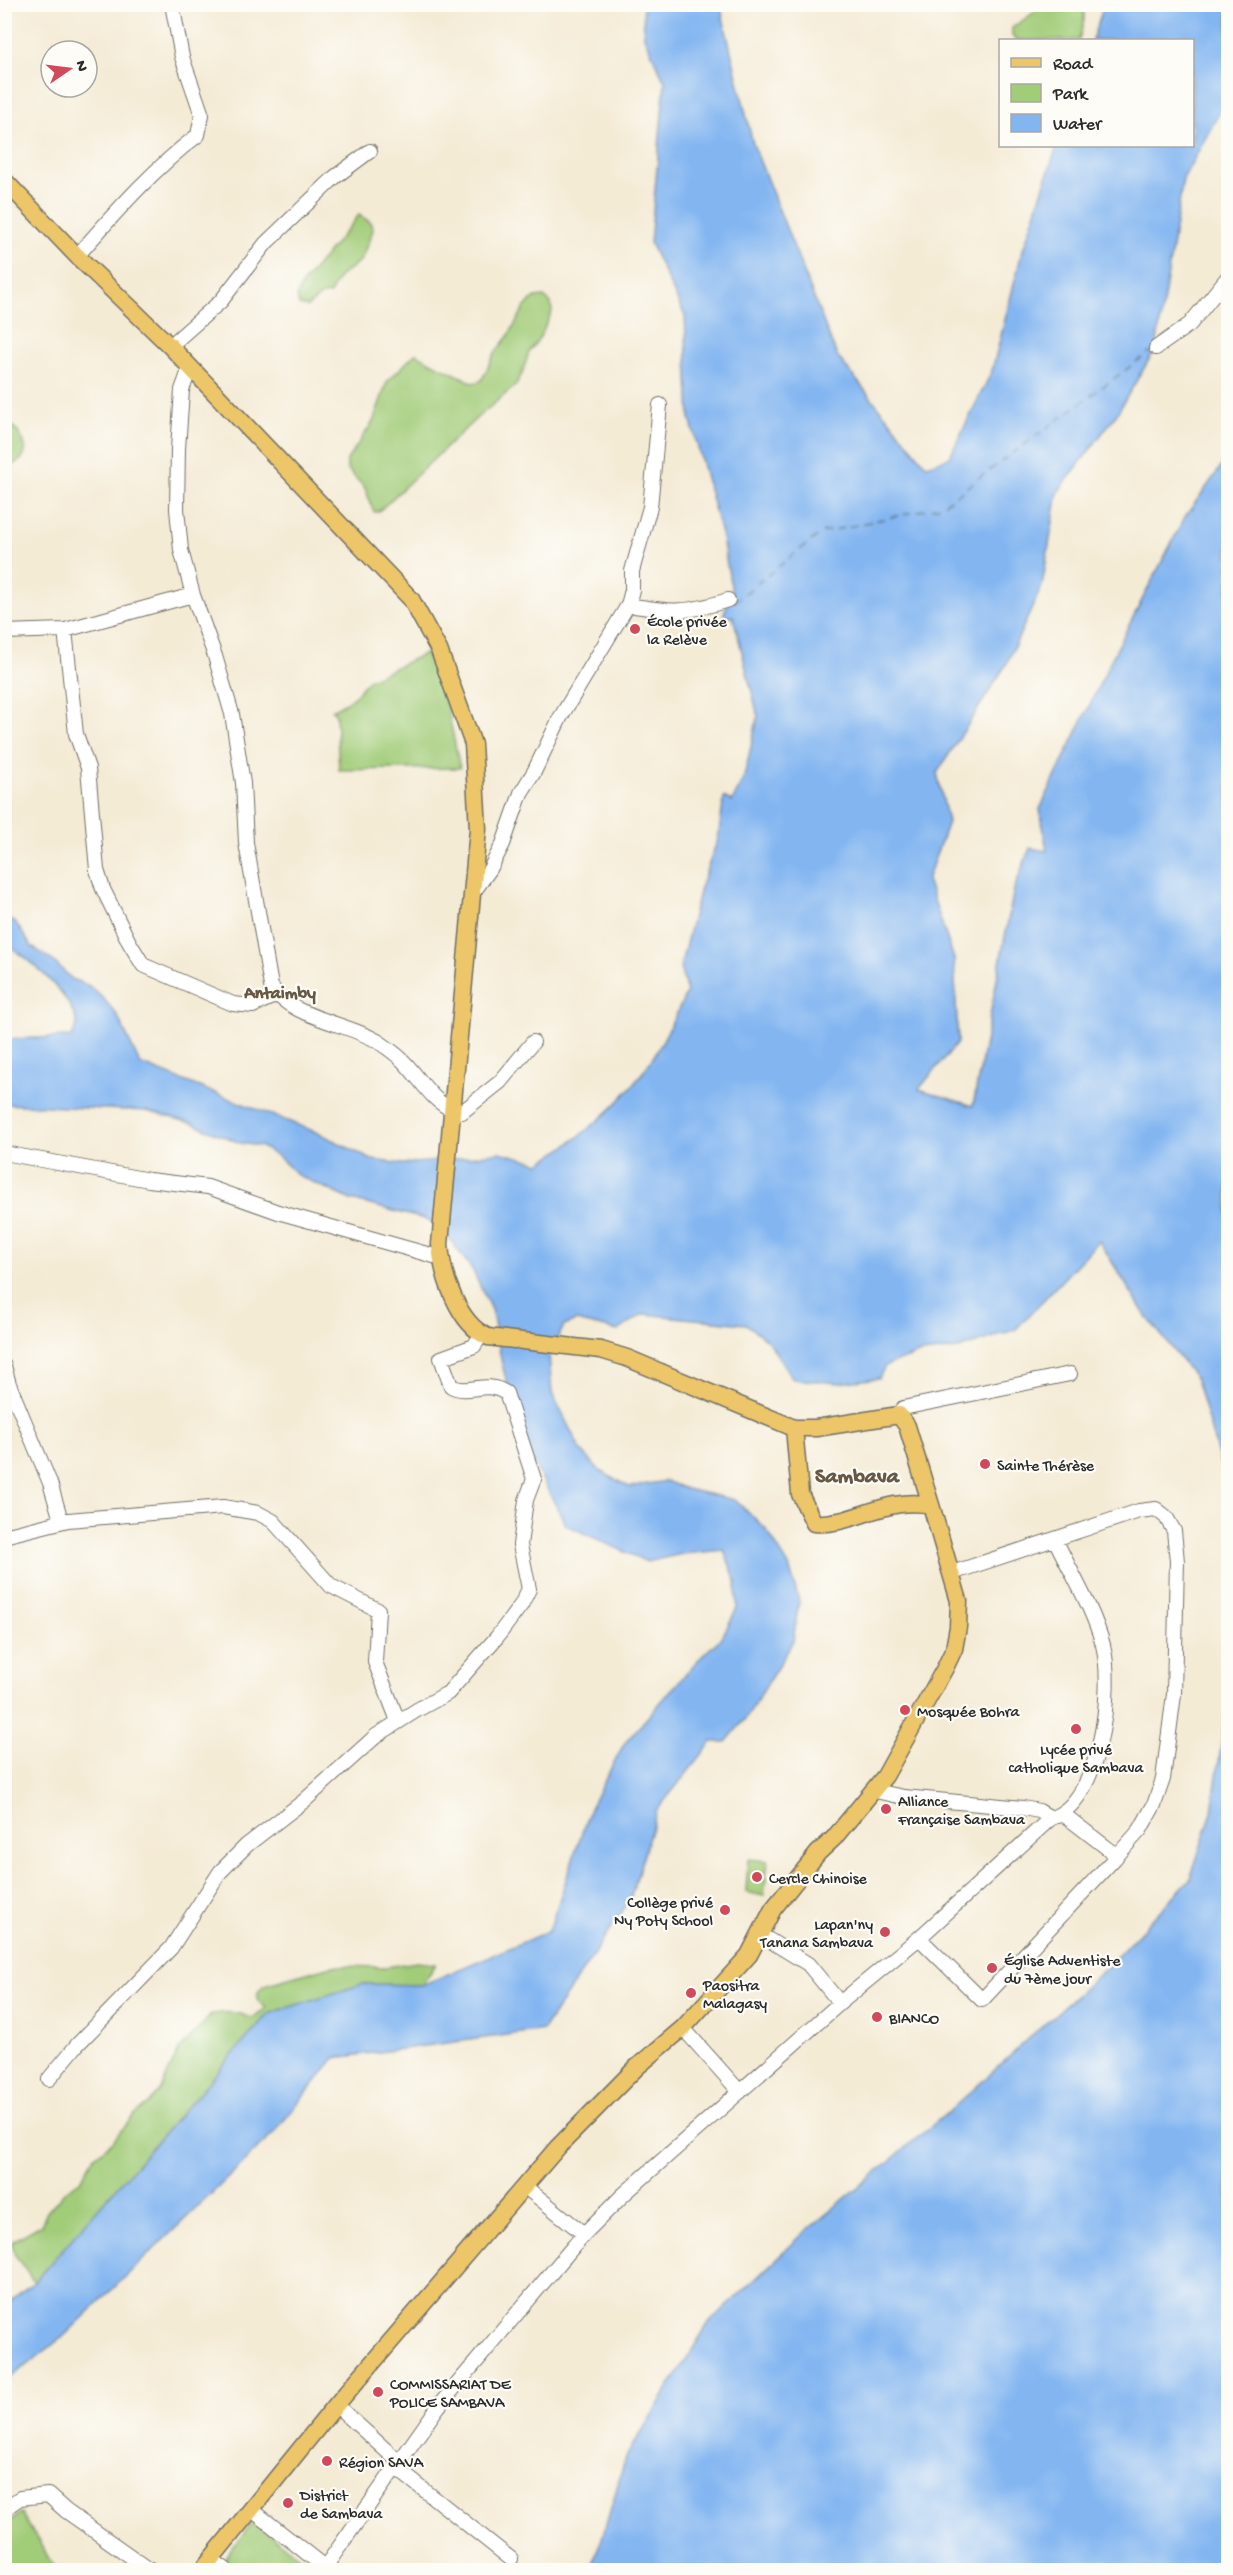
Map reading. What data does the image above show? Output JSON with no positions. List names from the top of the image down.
{
  "districts": ["Antaimby", "Sambava"],
  "places": [
    "École privée la Relève",
    "Sainte Thérèse",
    "Mosquée Bohra",
    "Lycée privé catholique Sambava",
    "Alliance Française Sambava",
    "Cercle Chinoise",
    "Collège privé Ny Poty School",
    "Lapan'ny Tanana Sambava",
    "Église Adventiste du 7ème jour",
    "Paositra Malagasy",
    "BIANCO",
    "COMMISSARIAT DE POLICE SAMBAVA",
    "Région SAVA",
    "District de Sambava"
  ],
  "legend": ["Road", "Park", "Water"],
  "north": "right"
}
